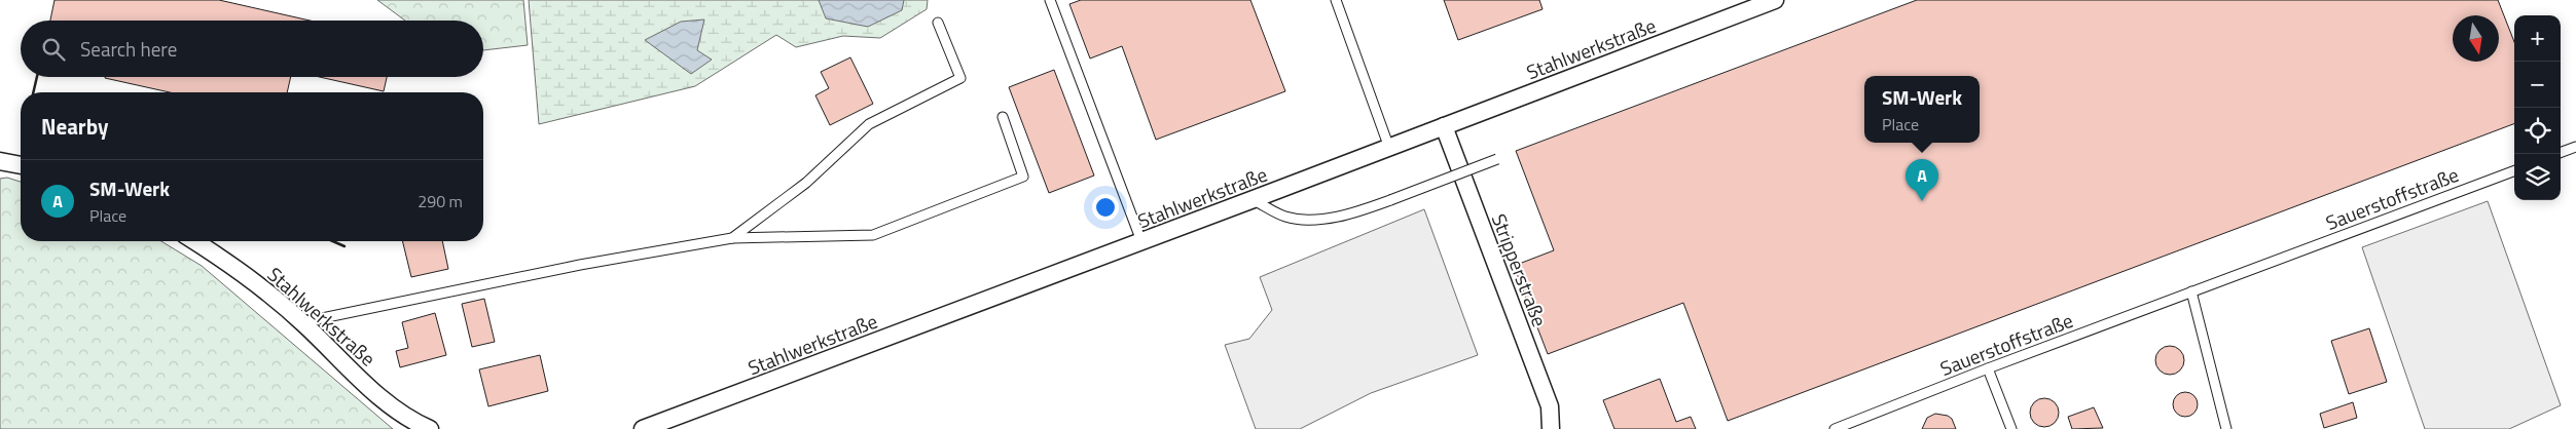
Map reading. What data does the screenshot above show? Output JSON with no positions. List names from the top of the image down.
{
  "streets": {
    "street": ["Stahlwerkstraße", "Stripperstraße"],
    "lane": ["Sauerstoffstraße"]
  },
  "crossings": [
    ["Stahlwerkstraße", "Stripperstraße"]
  ],
  "north": "bottom",
  "page": {
    "map_buttons": ["+", "−"],
    "search": "Search here",
    "popup": ["SM-Werk", "Place"],
    "heading": "Nearby",
    "pins": "A",
    "list": [
      {
        "mark": "A",
        "name": "SM-Werk",
        "note": "Place",
        "value": "290 m"
      }
    ]
  }
}
